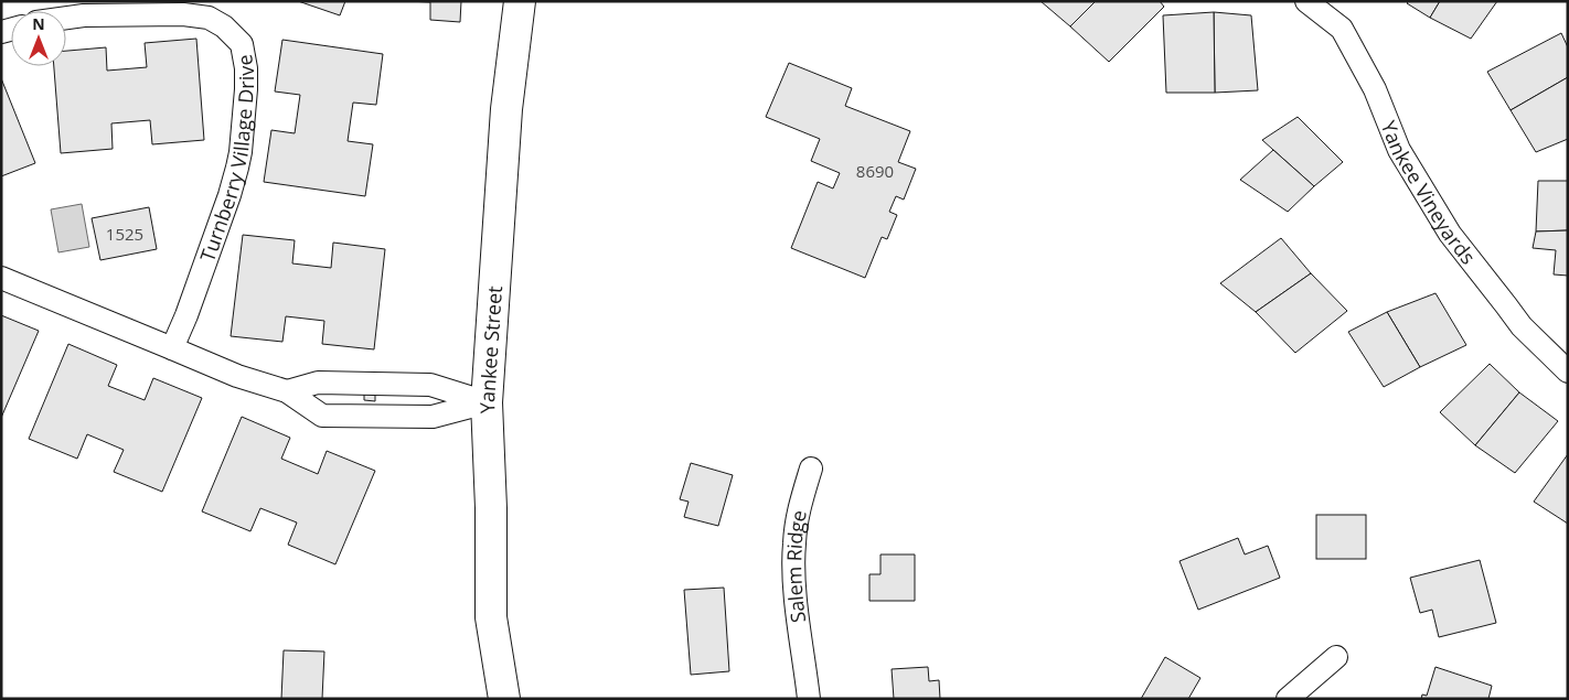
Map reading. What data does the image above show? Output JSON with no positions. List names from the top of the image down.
{
  "streets": {
    "street": [
      "Turnberry Village Drive",
      "Yankee Vineyards",
      "Yankee Street",
      "Salem Ridge"
    ]
  },
  "house_numbers": ["8690", "1525"],
  "north": "top"
}
